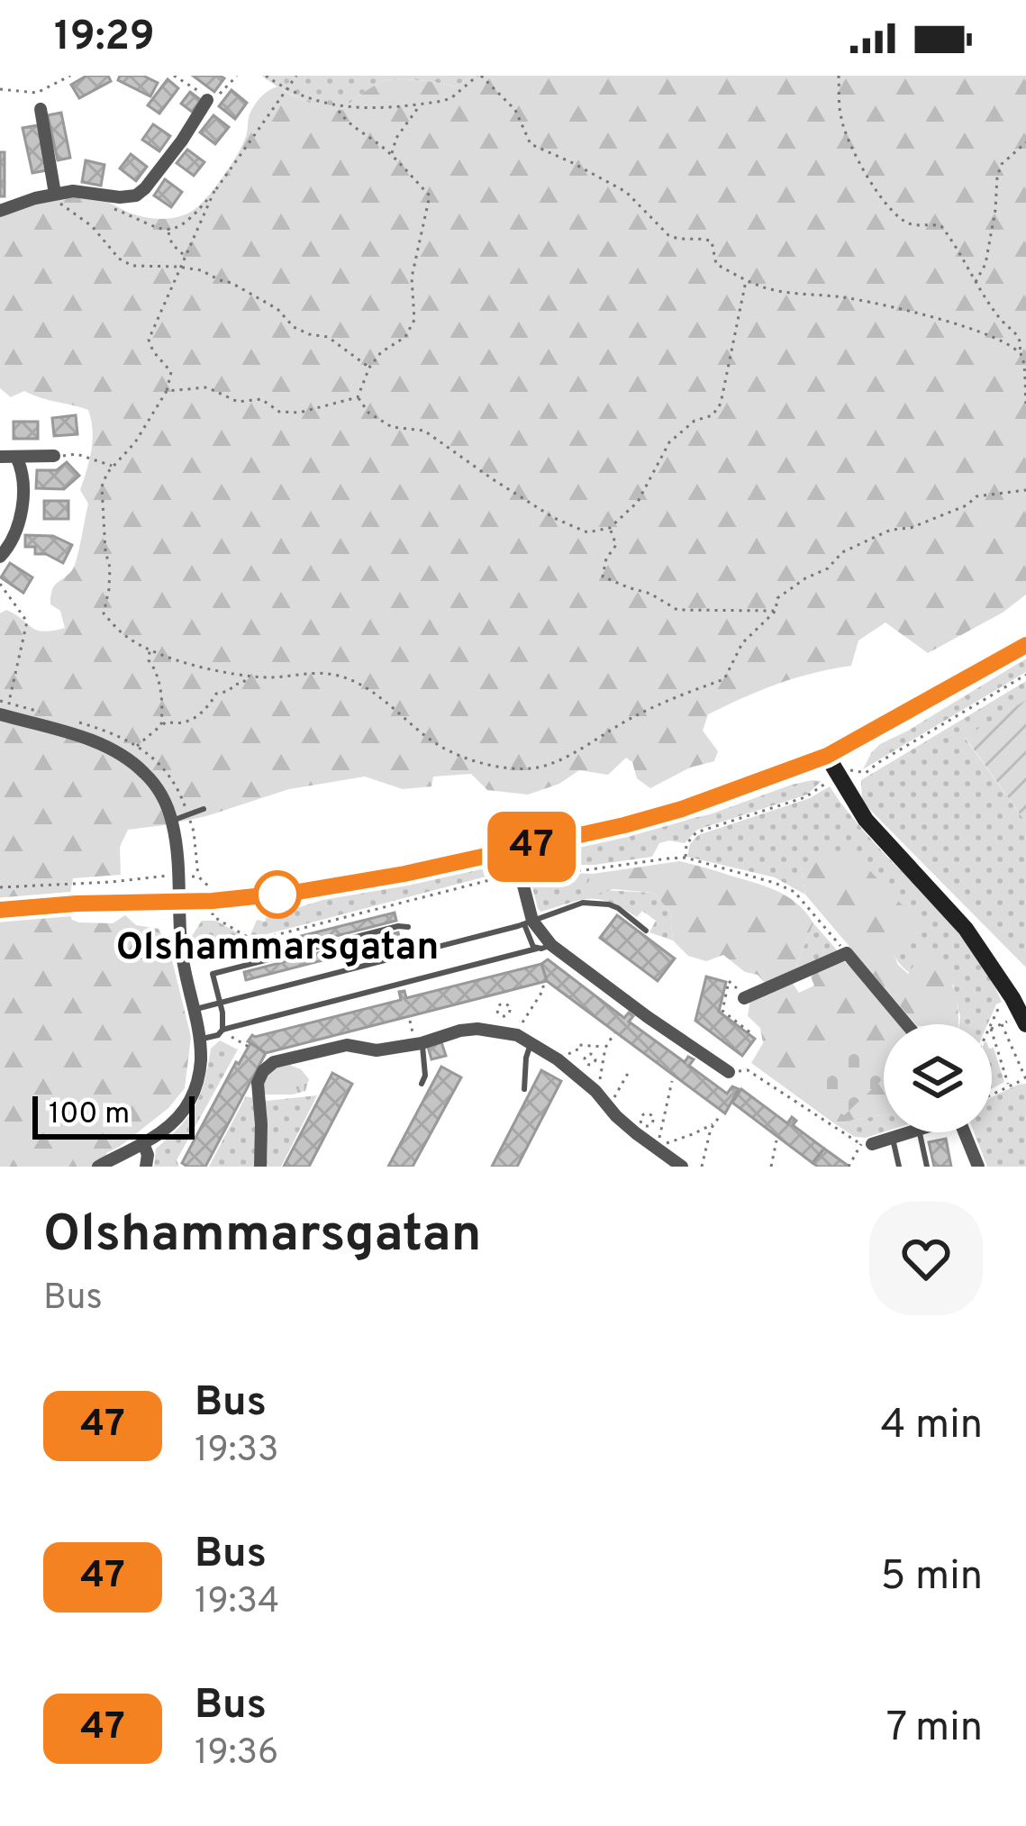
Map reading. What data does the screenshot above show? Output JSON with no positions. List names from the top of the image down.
{
  "places": ["Olshammarsgatan"],
  "lines": ["bus line 47"],
  "scale_bar": "100 m",
  "page": {
    "status": "19:29",
    "on_map": "47",
    "scale": "100 m",
    "heading": ["Olshammarsgatan", "Bus"],
    "list": [
      {
        "mark": "47",
        "name": "Bus",
        "note": "19:33",
        "value": "4 min"
      },
      {
        "mark": "47",
        "name": "Bus",
        "note": "19:34",
        "value": "5 min"
      },
      {
        "mark": "47",
        "name": "Bus",
        "note": "19:36",
        "value": "7 min"
      }
    ]
  }
}
